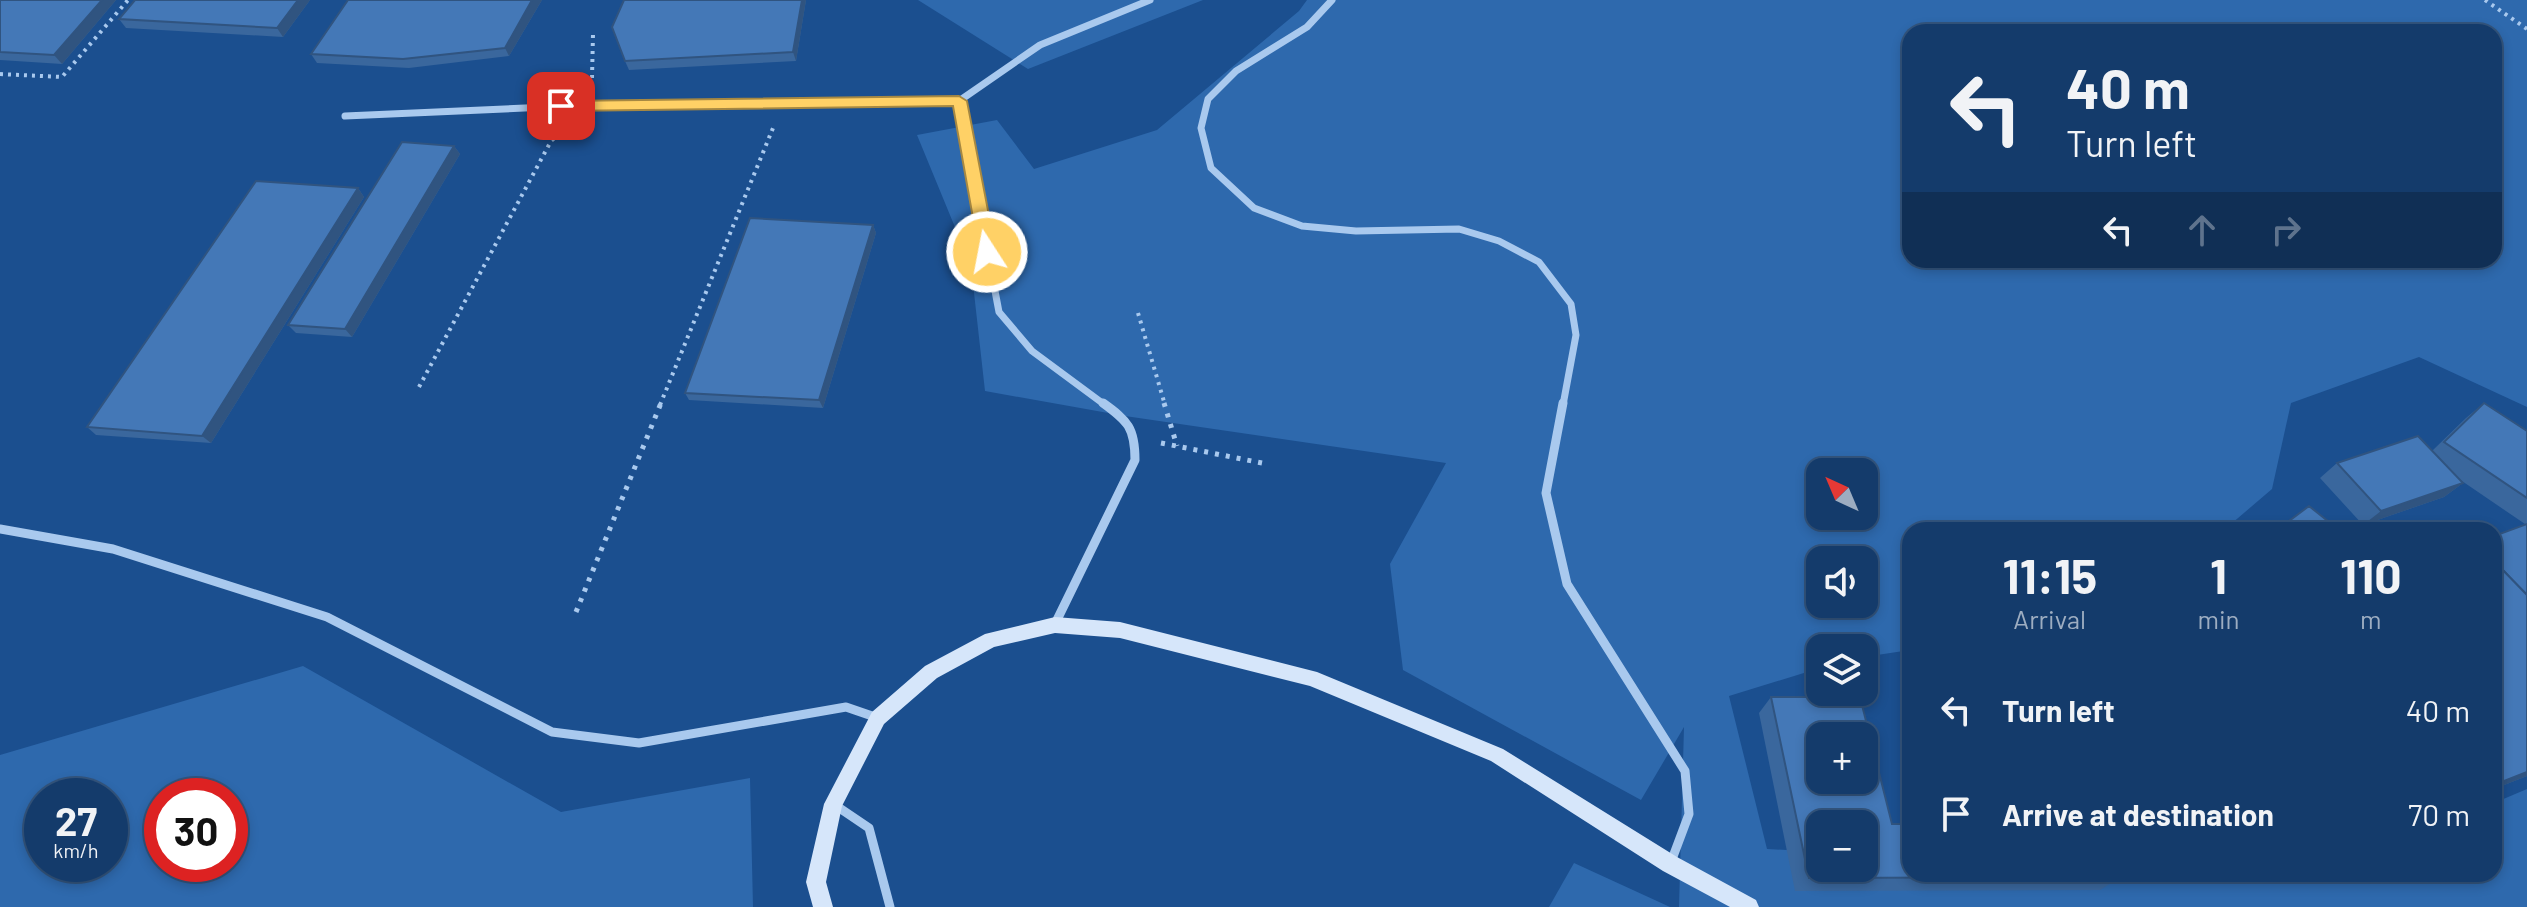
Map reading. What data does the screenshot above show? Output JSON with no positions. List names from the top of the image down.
{
  "north": "top left",
  "page": {
    "turn": ["40 m", "Turn left"],
    "map_buttons": ["+", "−"],
    "eta": [
      "11:15",
      "Arrival",
      "1",
      "min",
      "110",
      "m"
    ],
    "list": [
      {
        "name": "Turn left",
        "value": "40 m"
      },
      {
        "name": "Arrive at destination",
        "value": "70 m"
      }
    ],
    "speed": "27 km/h",
    "limit": "30"
  }
}
